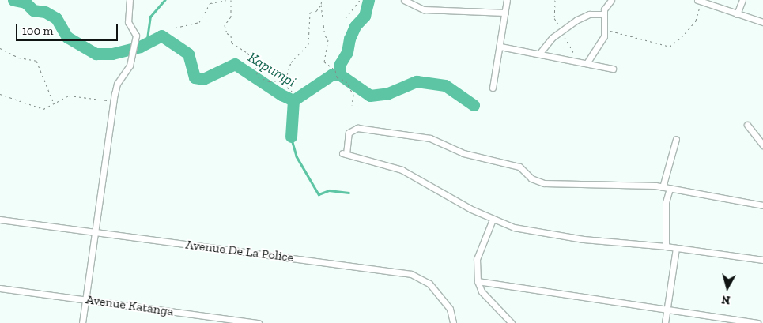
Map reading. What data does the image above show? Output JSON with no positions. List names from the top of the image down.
{
  "streets": {
    "street": ["Avenue De La Police", "Avenue Katanga"]
  },
  "water": ["Kapumpi"],
  "scale_bar": "100 m",
  "north": "bottom"
}
